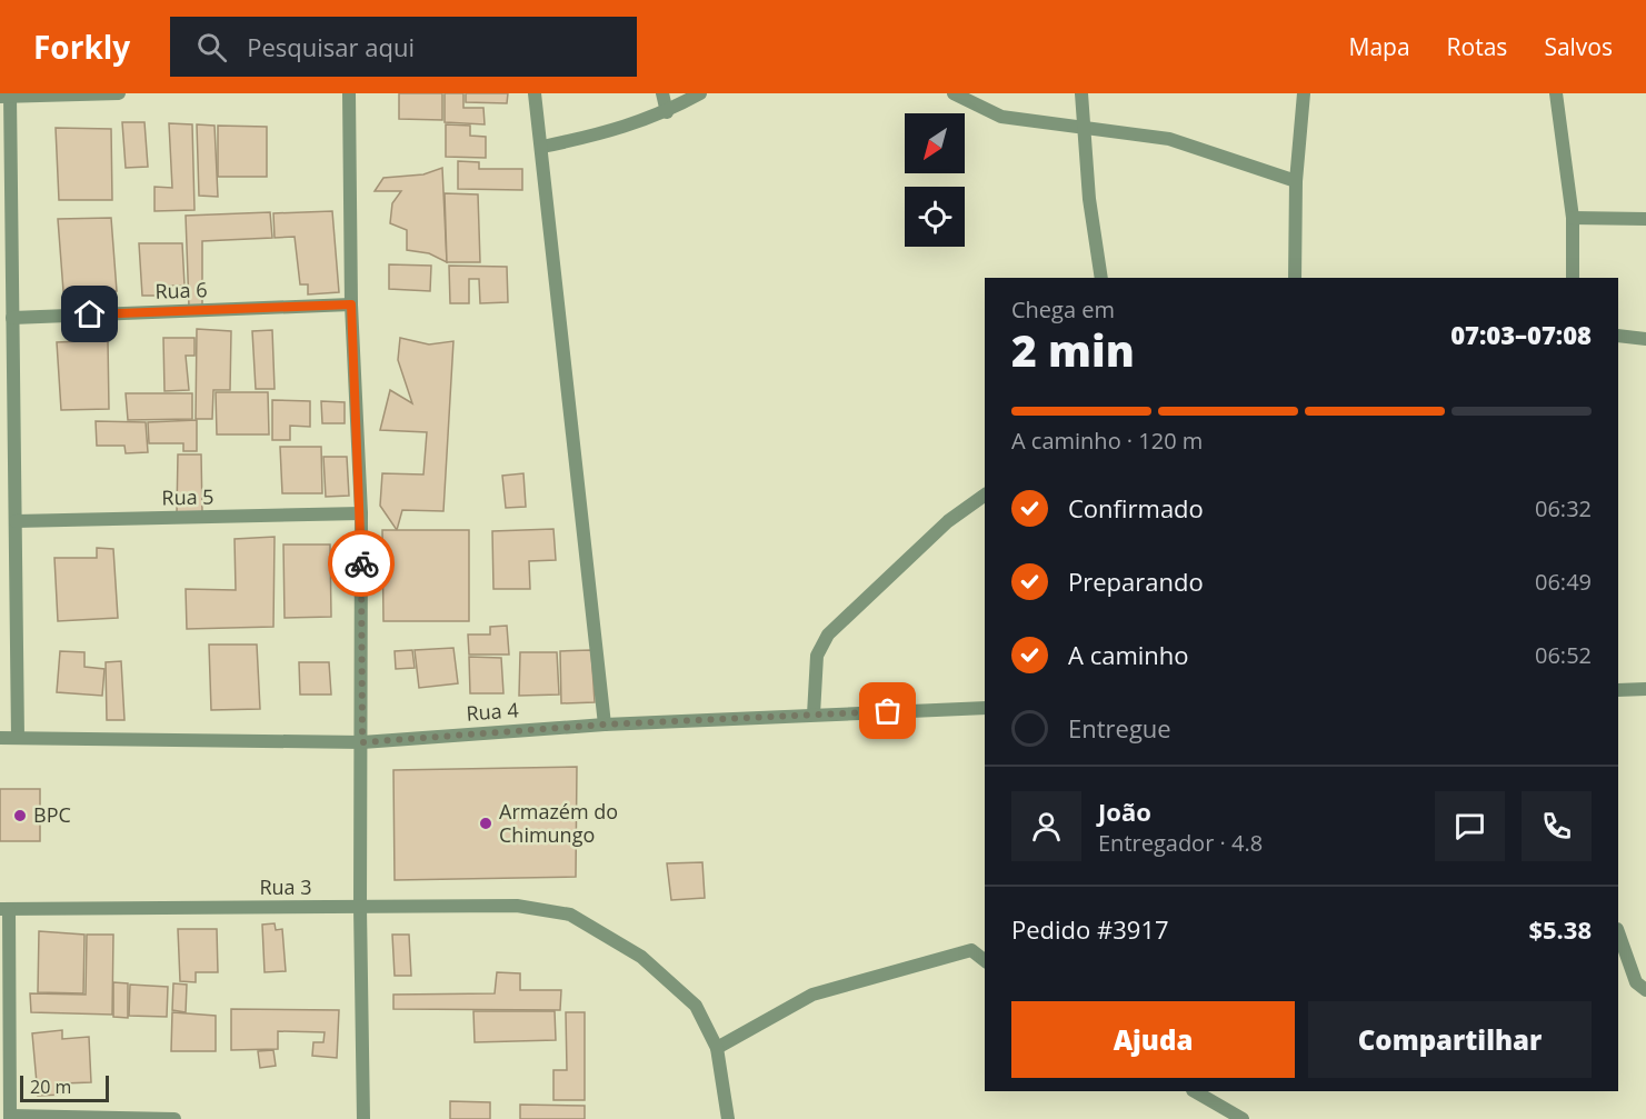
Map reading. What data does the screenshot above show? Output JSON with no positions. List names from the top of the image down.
{
  "streets": {
    "street": [
      "Rua 6",
      "Rua 5",
      "Rua 4",
      "Rua 3"
    ]
  },
  "places": ["BPC", "Armazém do Chimungo"],
  "scale_bar": "20 m",
  "north": "bottom left",
  "page": {
    "header": "Forkly",
    "search": "Pesquisar aqui",
    "nav": ["Mapa", "Rotas", "Salvos"],
    "heading": ["2 min", "Chega em", "07:03–07:08"],
    "panel": [
      "João",
      "Entregador · 4.8",
      "Pedido #3917",
      "$5.38"
    ],
    "bar": "A caminho · 120 m",
    "list": [
      ["Confirmado", "06:32"],
      ["Preparando", "06:49"],
      ["A caminho", "06:52"],
      "Entregue"
    ],
    "buttons": ["Ajuda", "Compartilhar"],
    "scale": "20 m"
  }
}
